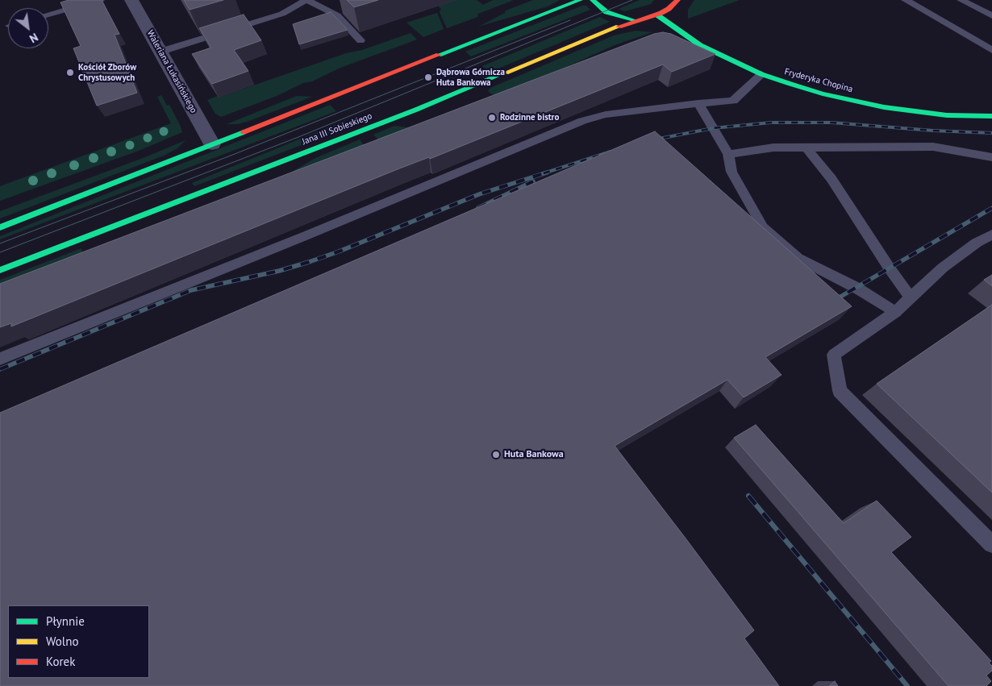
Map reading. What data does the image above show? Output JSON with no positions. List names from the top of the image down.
{
  "streets": {
    "main road": ["Fryderyka Chopina", "Jana III Sobieskiego"],
    "street": ["Waleriana Łukasińskiego"]
  },
  "crossings": [
    ["Fryderyka Chopina", "Jana III Sobieskiego"]
  ],
  "places": [
    "Kościół Zborów Chrystusowych",
    "Dąbrowa Górnicza Huta Bankowa",
    "Rodzinne bistro",
    "Huta Bankowa"
  ],
  "legend": ["Płynnie", "Wolno", "Korek"],
  "north": "bottom right"
}
